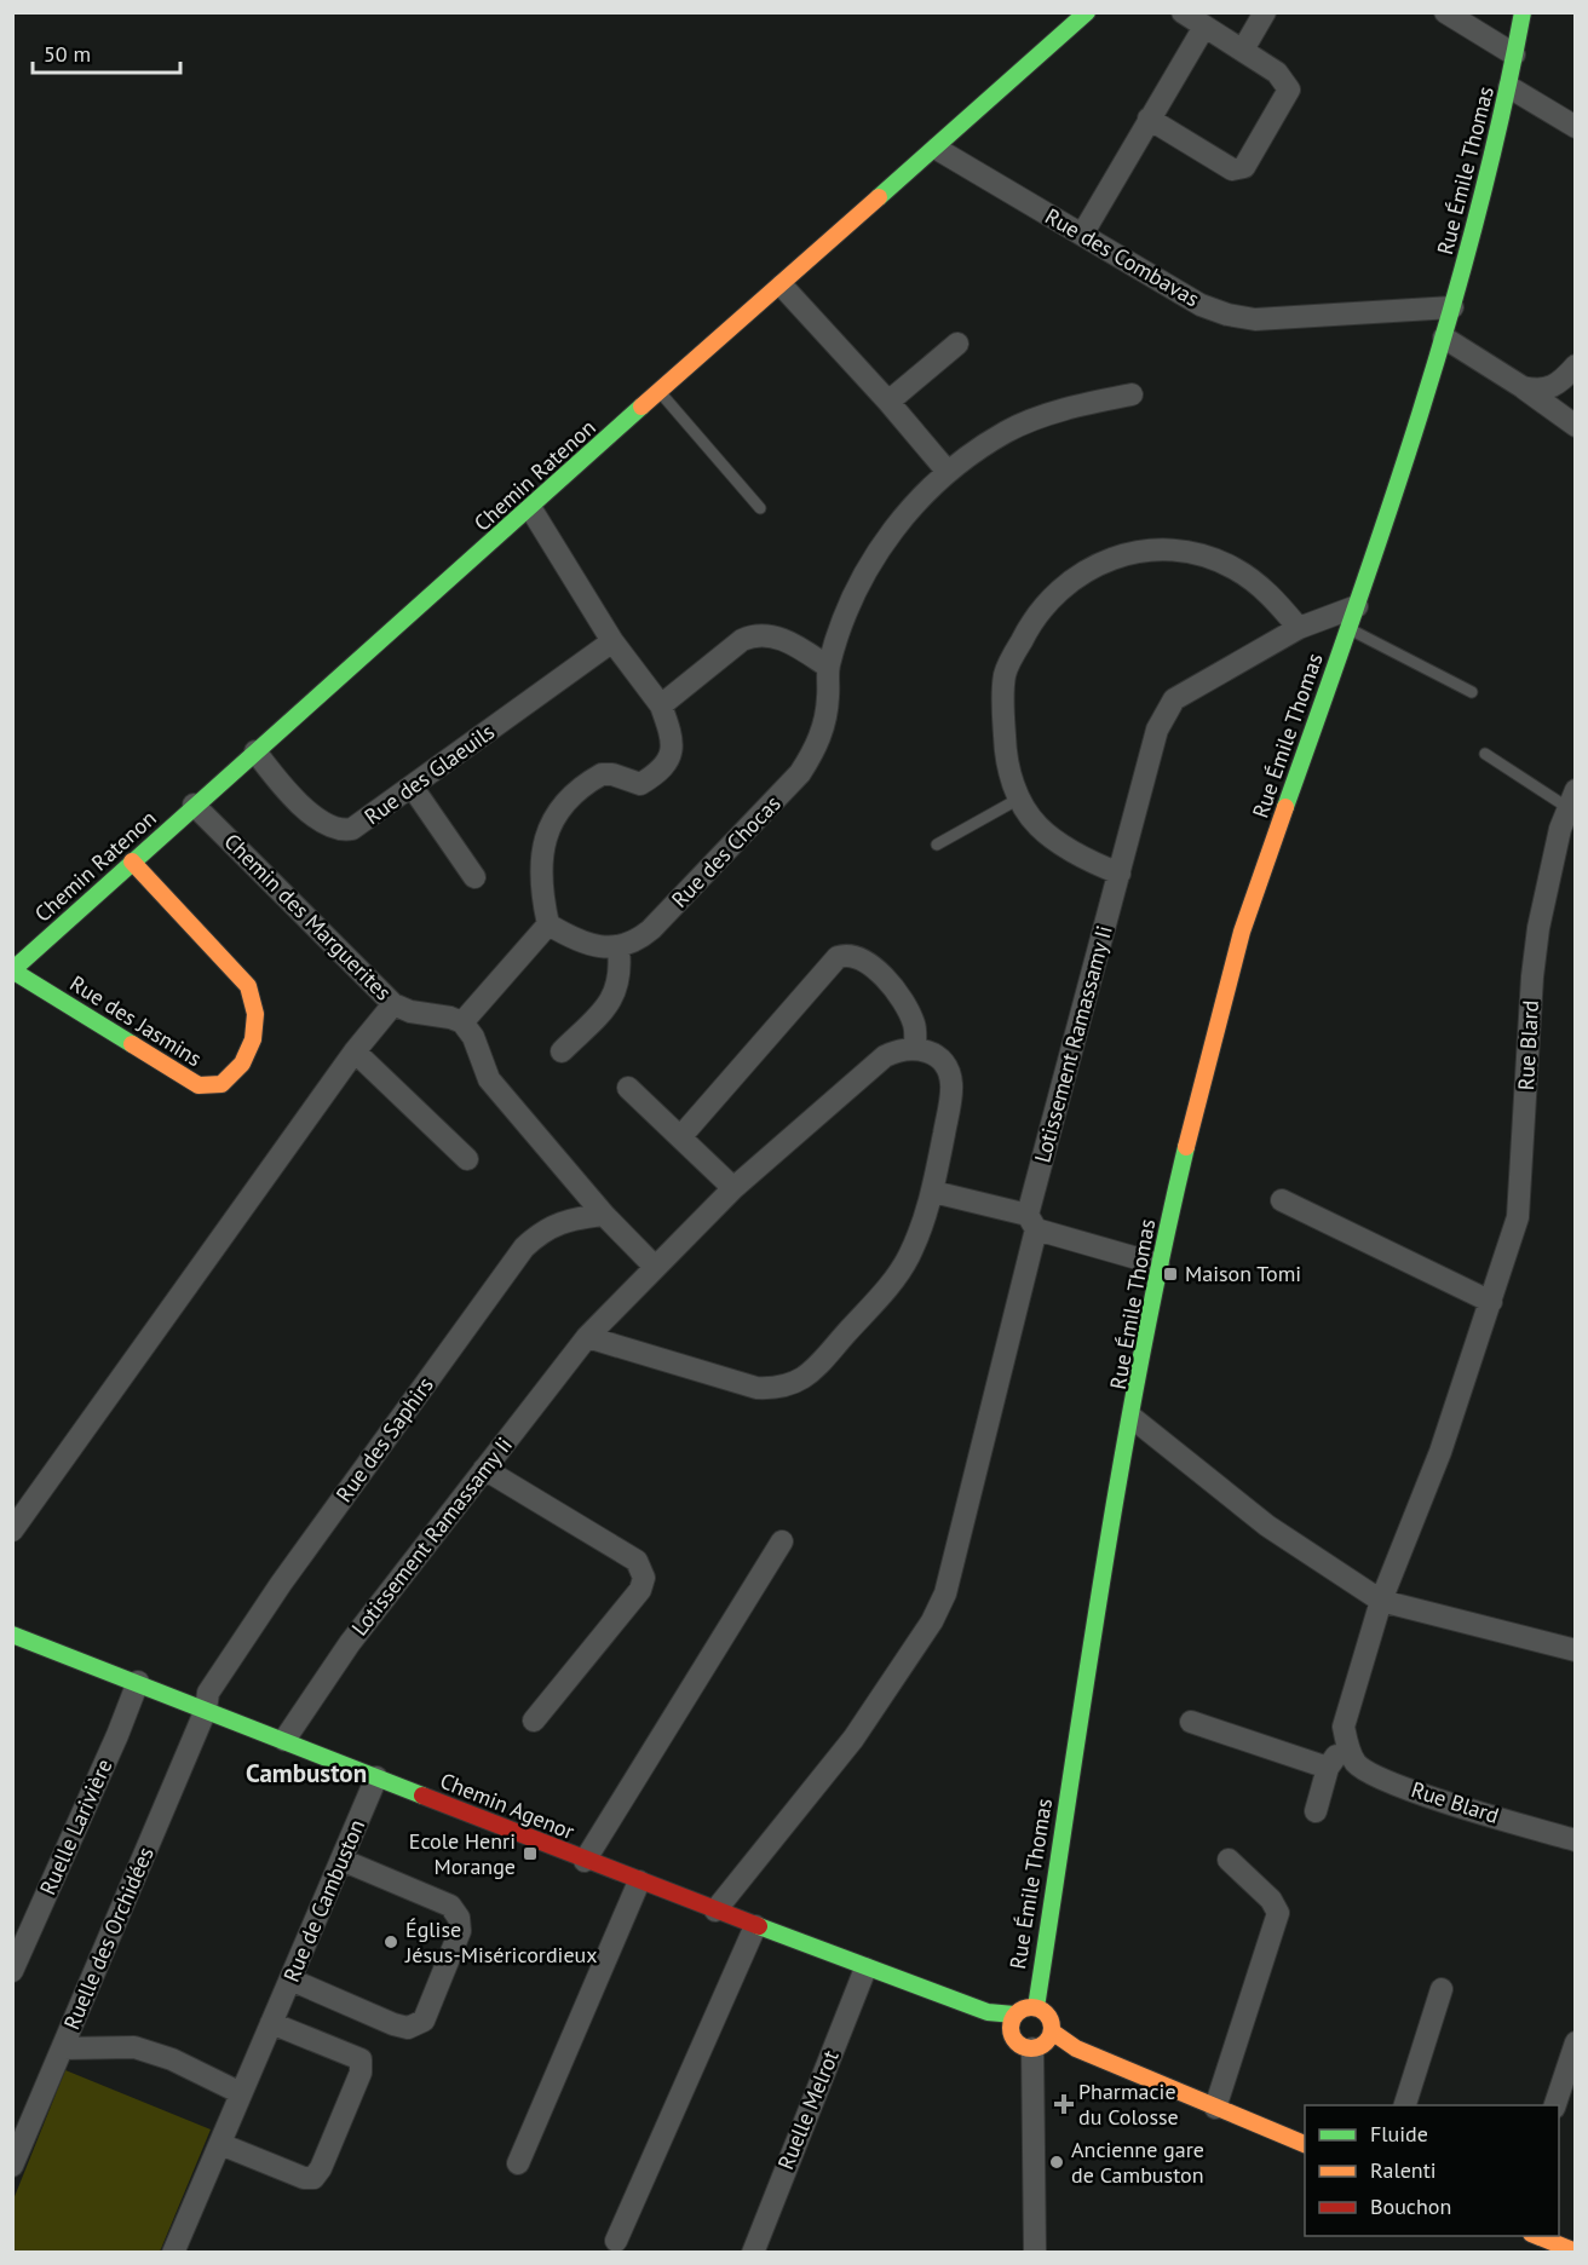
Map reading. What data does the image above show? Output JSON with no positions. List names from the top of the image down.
{
  "streets": {
    "street": [
      "Rue Émile Thomas",
      "Rue des Combavas",
      "Chemin Ratenon",
      "Rue des Glaeuils",
      "Rue des Chocas",
      "Chemin des Marguerites",
      "Rue des Jasmins",
      "Lotissement Ramassamy Ii",
      "Rue Blard",
      "Rue des Saphirs",
      "Chemin Agenor",
      "Ruelle Larivière",
      "Rue de Cambuston",
      "Ruelle des Orchidées",
      "Ruelle Melrot"
    ]
  },
  "crossings": [
    ["Rue Émile Thomas", "Rue des Combavas"],
    ["Rue Émile Thomas", "Lotissement Ramassamy Ii"],
    ["Rue Émile Thomas", "Chemin Agenor"],
    ["Rue des Combavas", "Chemin Ratenon"],
    ["Chemin Ratenon", "Rue des Glaeuils"],
    ["Chemin Ratenon", "Chemin des Marguerites"],
    ["Chemin Ratenon", "Rue des Jasmins"],
    ["Lotissement Ramassamy Ii", "Chemin Agenor"],
    ["Rue des Saphirs", "Chemin Agenor"],
    ["Rue des Saphirs", "Ruelle des Orchidées"],
    ["Chemin Agenor", "Ruelle Larivière"],
    ["Chemin Agenor", "Rue de Cambuston"],
    ["Chemin Agenor", "Ruelle des Orchidées"],
    ["Chemin Agenor", "Ruelle Melrot"]
  ],
  "districts": ["Cambuston"],
  "places": {
    "transit": ["Maison Tomi", "Ecole Henri Morange"],
    "other": ["Église Jésus-Miséricordieux", "Ancienne gare de Cambuston"],
    "health": ["Pharmacie du Colosse"]
  },
  "legend": ["Fluide", "Ralenti", "Bouchon"],
  "scale_bar": "50 m"
}
